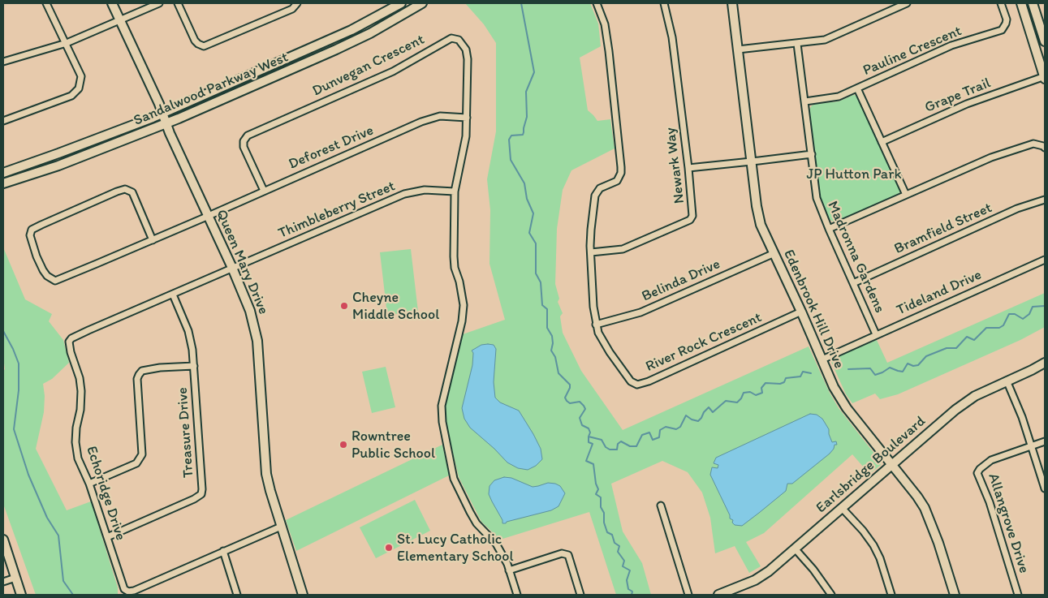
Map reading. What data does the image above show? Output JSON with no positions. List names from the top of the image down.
{
  "streets": {
    "street": [
      "Pauline Crescent",
      "Dunvegan Crescent",
      "Sandalwood Parkway West",
      "Grape Trail",
      "Deforest Drive",
      "Newark Way",
      "Thimbleberry Street",
      "Bramfield Street",
      "Madronna Gardens",
      "Queen Mary Drive",
      "Belinda Drive",
      "Tideland Drive",
      "Edenbrook Hill Drive",
      "River Rock Crescent",
      "Treasure Drive",
      "Earlsbridge Boulevard",
      "Echoridge Drive",
      "Allangrove Drive"
    ]
  },
  "crossings": [
    ["Pauline Crescent", "Madronna Gardens"],
    ["Dunvegan Crescent", "Deforest Drive"],
    ["Dunvegan Crescent", "Thimbleberry Street"],
    ["Sandalwood Parkway West", "Queen Mary Drive"],
    ["Deforest Drive", "Queen Mary Drive"],
    ["Newark Way", "River Rock Crescent"],
    ["Thimbleberry Street", "Queen Mary Drive"],
    ["Thimbleberry Street", "Echoridge Drive"],
    ["Bramfield Street", "Madronna Gardens"],
    ["Madronna Gardens", "Tideland Drive"],
    ["Queen Mary Drive", "Echoridge Drive"],
    ["Belinda Drive", "Edenbrook Hill Drive"],
    ["Belinda Drive", "River Rock Crescent"],
    ["Tideland Drive", "Edenbrook Hill Drive"],
    ["Edenbrook Hill Drive", "River Rock Crescent"],
    ["Edenbrook Hill Drive", "Earlsbridge Boulevard"],
    ["Treasure Drive", "Echoridge Drive"]
  ],
  "parks": ["JP Hutton Park"],
  "places": ["Cheyne Middle School", "Rowntree Public School", "St. Lucy Catholic Elementary School"]
}
